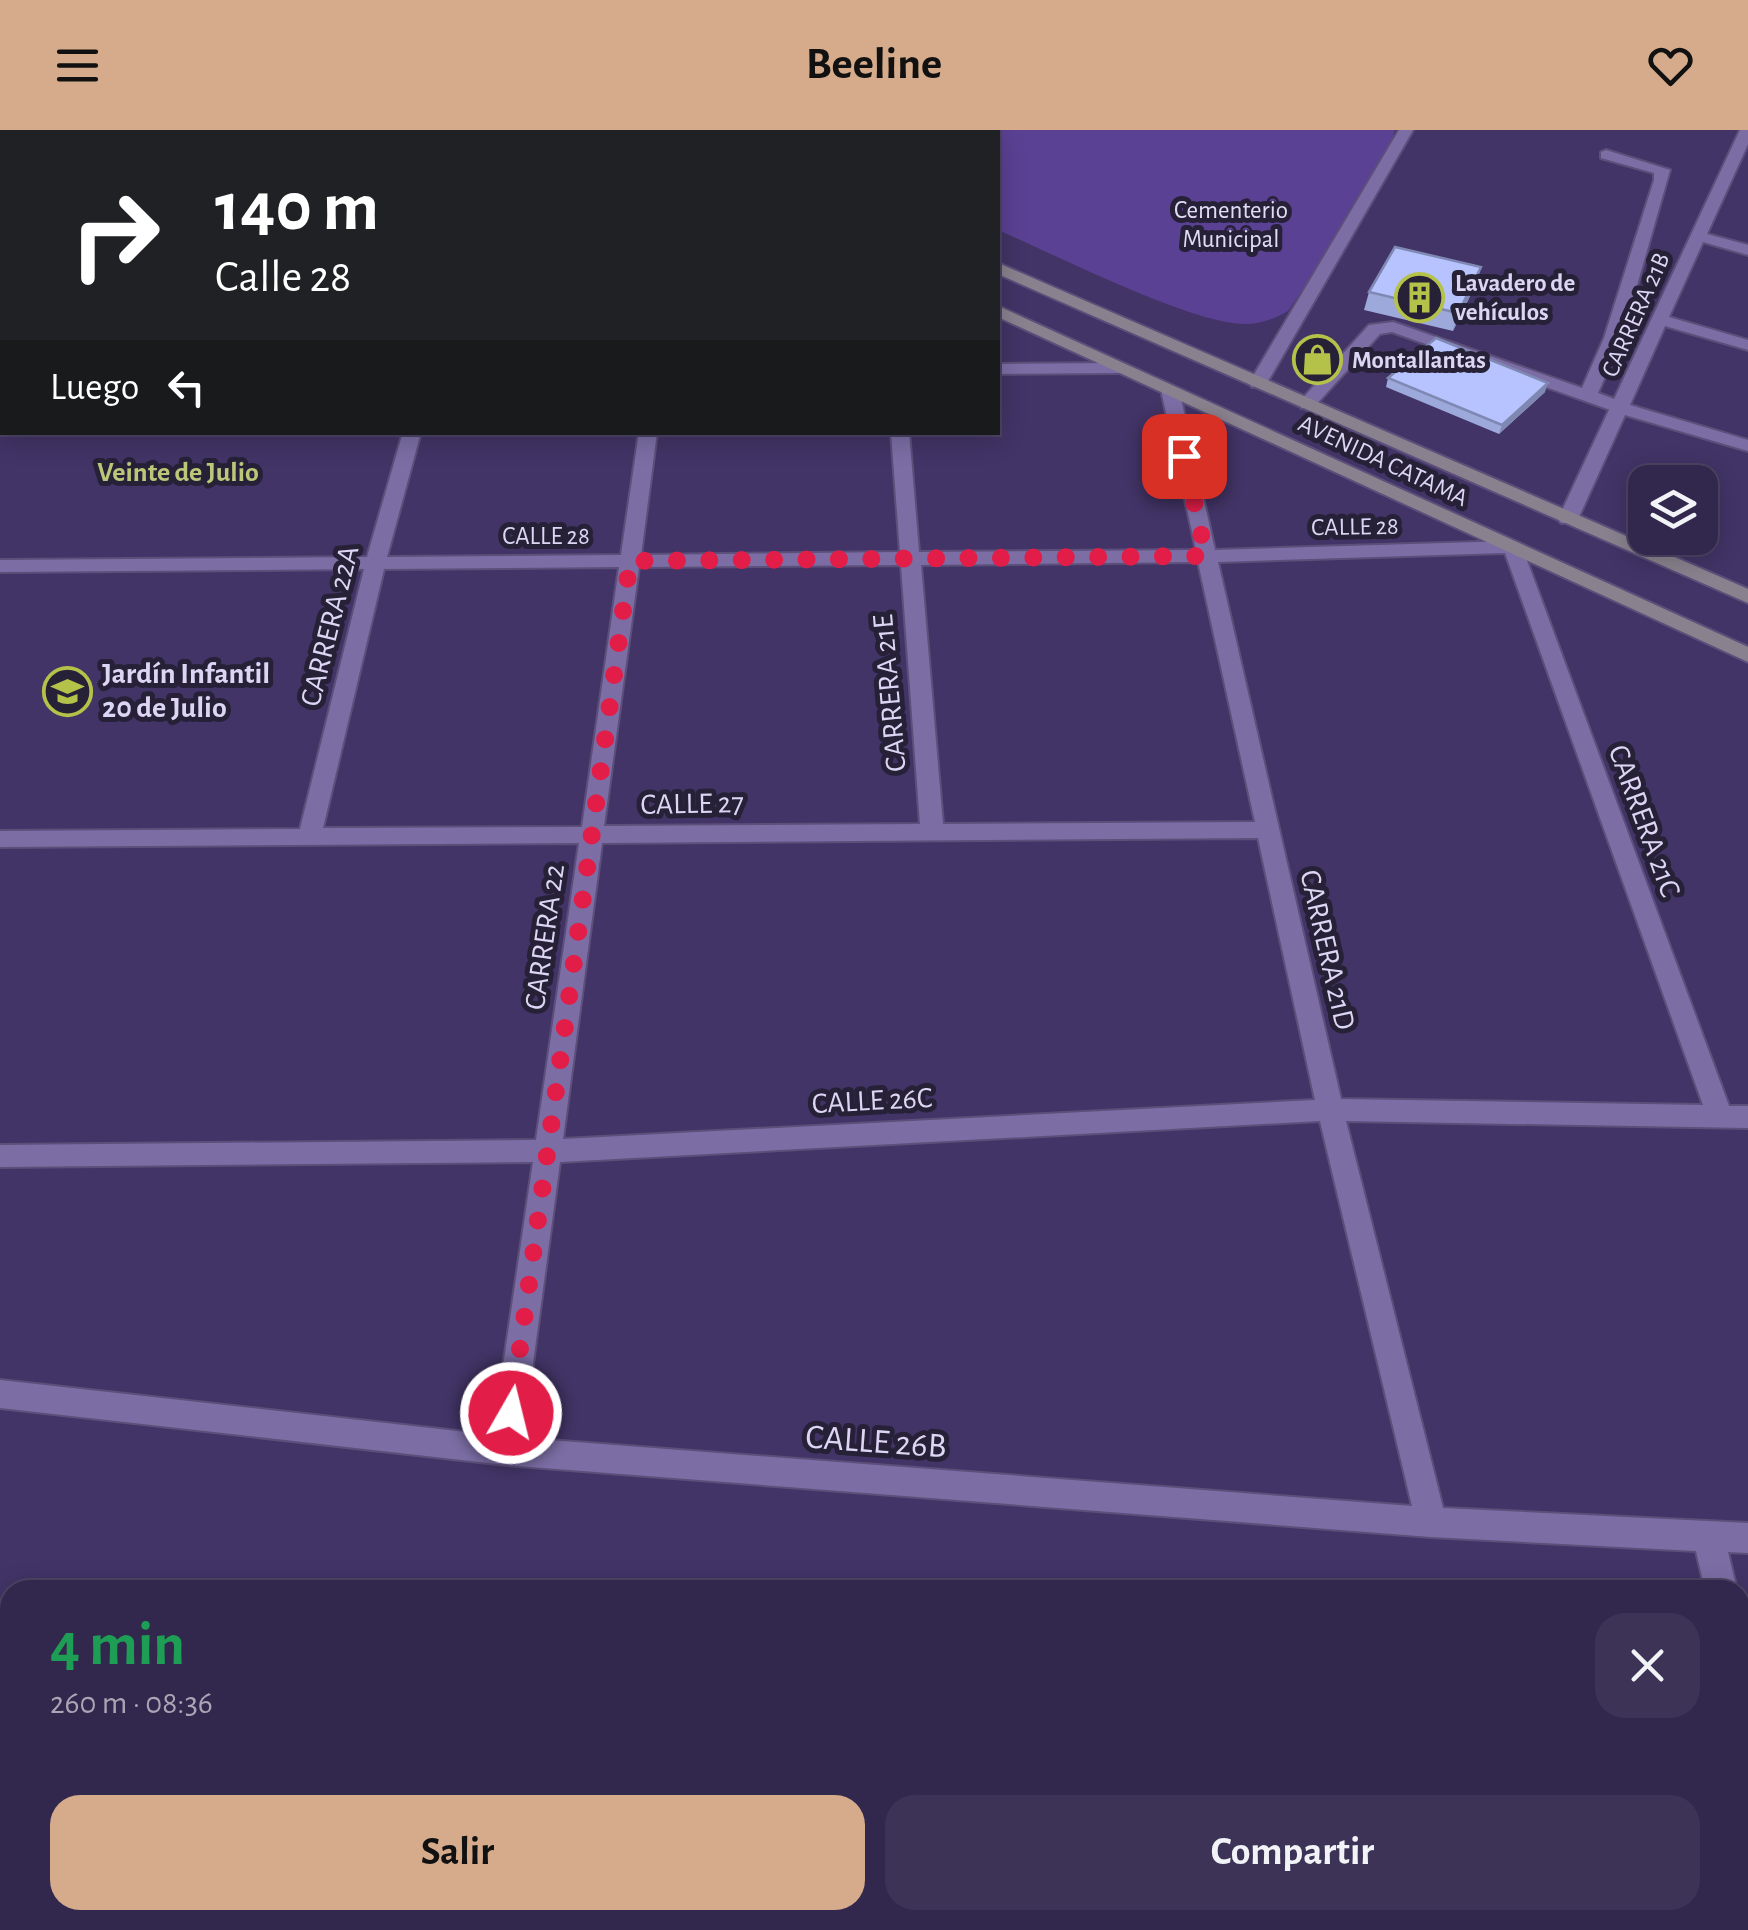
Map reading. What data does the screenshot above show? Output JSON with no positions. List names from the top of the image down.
{
  "streets": {
    "main road": ["AVENIDA CATAMA"],
    "street": [
      "CARRERA 21B",
      "CALLE 28",
      "CARRERA 22A",
      "CARRERA 21E",
      "CALLE 27",
      "CARRERA 21C",
      "CARRERA 22",
      "CARRERA 21D",
      "CALLE 26C",
      "CALLE 26B"
    ]
  },
  "crossings": [
    ["CARRERA 21B", "AVENIDA CATAMA"],
    ["AVENIDA CATAMA", "CALLE 28"],
    ["AVENIDA CATAMA", "CARRERA 21C"],
    ["AVENIDA CATAMA", "CARRERA 21D"],
    ["CALLE 28", "CARRERA 22A"],
    ["CALLE 28", "CARRERA 21E"],
    ["CALLE 28", "CARRERA 21C"],
    ["CALLE 28", "CARRERA 22"],
    ["CALLE 28", "CARRERA 21D"],
    ["CARRERA 22A", "CALLE 27"],
    ["CARRERA 21E", "CALLE 27"],
    ["CALLE 27", "CARRERA 22"],
    ["CALLE 27", "CARRERA 21D"],
    ["CARRERA 21C", "CALLE 26C"],
    ["CARRERA 22", "CALLE 26C"],
    ["CARRERA 22", "CALLE 26B"],
    ["CARRERA 21D", "CALLE 26C"],
    ["CARRERA 21D", "CALLE 26B"]
  ],
  "districts": ["Veinte de Julio"],
  "parks": ["Cementerio Municipal"],
  "places": {
    "building": ["Lavadero de vehículos"],
    "shop": ["Montallantas"],
    "school or university": ["Jardín Infantil 20 de Julio"]
  },
  "page": {
    "header": "Beeline",
    "turn": ["140 m", "Calle 28"],
    "then": "Luego",
    "heading": ["4 min", "260 m · 08:36"],
    "buttons": ["Salir", "Compartir"]
  }
}
